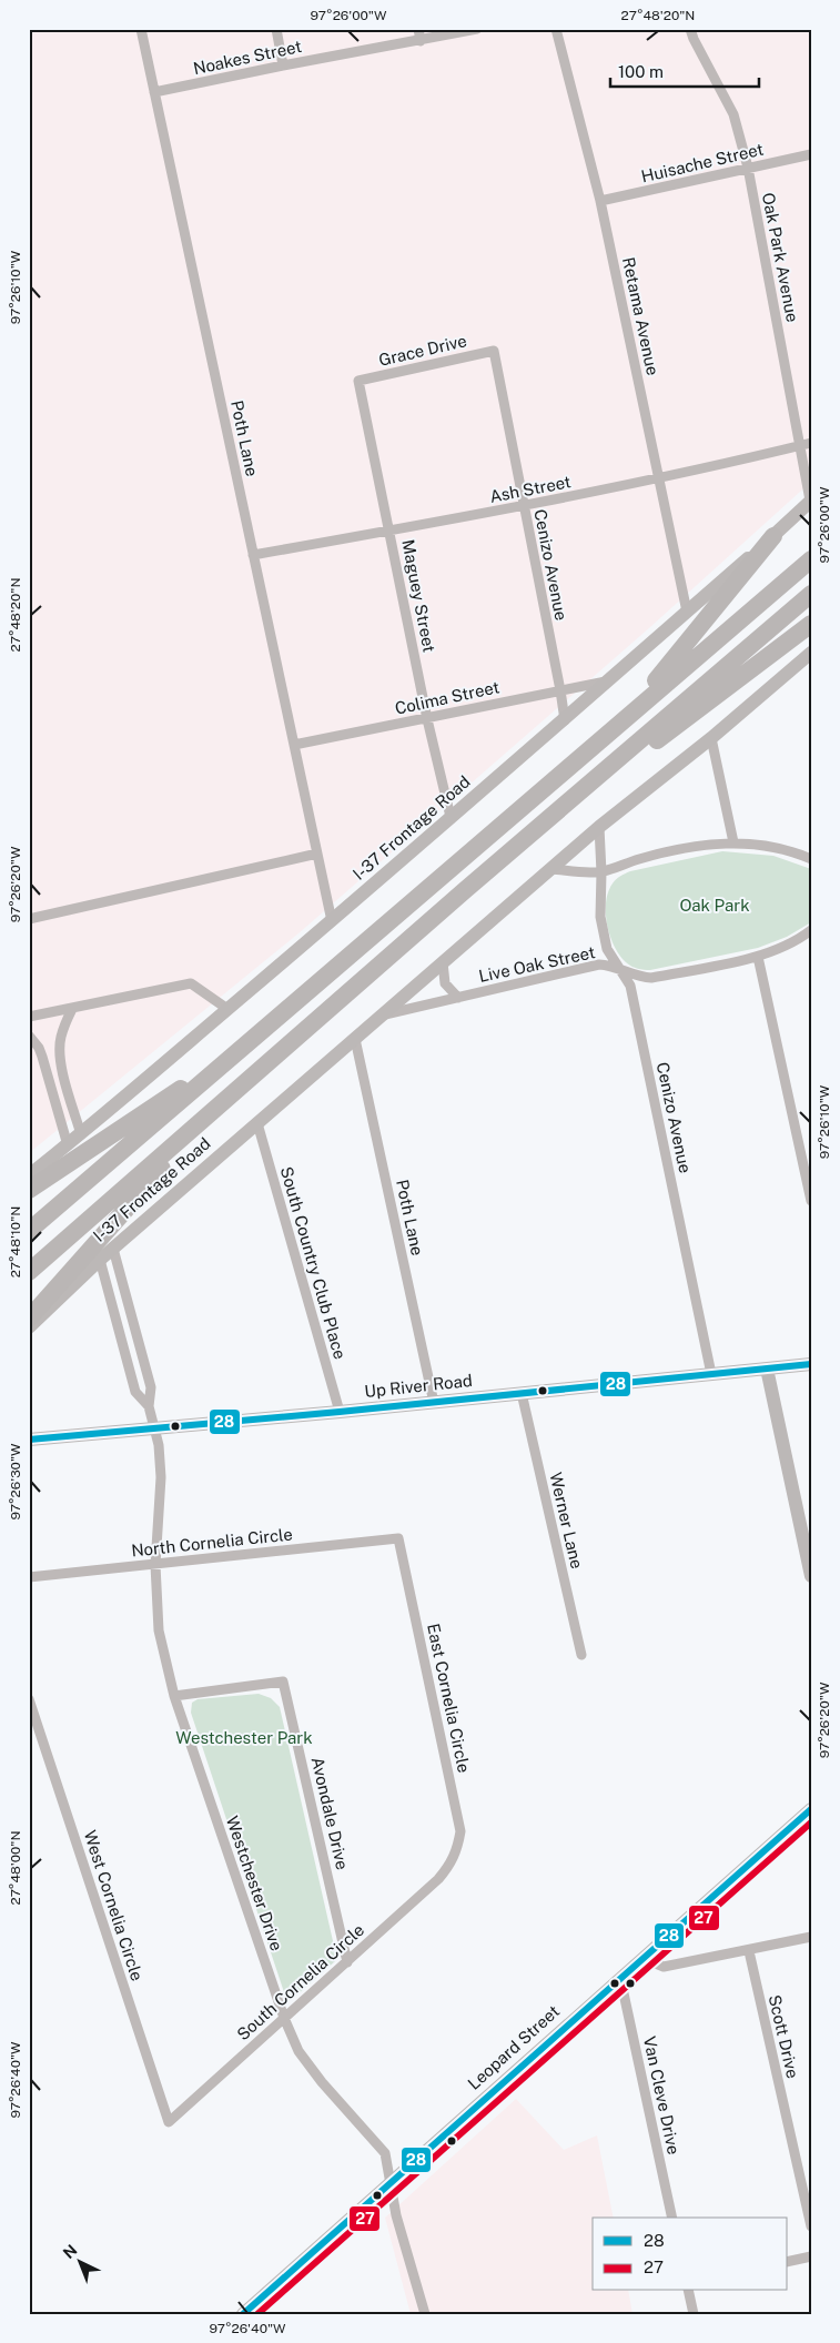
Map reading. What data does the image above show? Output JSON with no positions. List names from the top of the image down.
{
  "streets": {
    "main road": ["I-37 Frontage Road", "Up River Road", "Leopard Street"],
    "street": [
      "Noakes Street",
      "Huisache Street",
      "Oak Park Avenue",
      "Retama Avenue",
      "Grace Drive",
      "Poth Lane",
      "Ash Street",
      "Cenizo Avenue",
      "Maguey Street",
      "Colima Street",
      "Live Oak Street",
      "South Country Club Place",
      "Werner Lane",
      "North Cornelia Circle",
      "East Cornelia Circle",
      "Avondale Drive",
      "Westchester Drive",
      "West Cornelia Circle",
      "South Cornelia Circle",
      "Scott Drive",
      "Van Cleve Drive"
    ]
  },
  "crossings": [
    ["Noakes Street", "Poth Lane"],
    ["Huisache Street", "Oak Park Avenue"],
    ["Huisache Street", "Retama Avenue"],
    ["Oak Park Avenue", "Ash Street"],
    ["Oak Park Avenue", "I-37 Frontage Road"],
    ["Retama Avenue", "Ash Street"],
    ["Retama Avenue", "I-37 Frontage Road"],
    ["Grace Drive", "Cenizo Avenue"],
    ["Grace Drive", "Maguey Street"],
    ["Poth Lane", "Ash Street"],
    ["Poth Lane", "Colima Street"],
    ["Poth Lane", "I-37 Frontage Road"],
    ["Poth Lane", "Up River Road"],
    ["Ash Street", "Cenizo Avenue"],
    ["Ash Street", "Maguey Street"],
    ["Cenizo Avenue", "Colima Street"],
    ["Cenizo Avenue", "I-37 Frontage Road"],
    ["Cenizo Avenue", "Live Oak Street"],
    ["Cenizo Avenue", "Up River Road"],
    ["Maguey Street", "Colima Street"],
    ["Maguey Street", "I-37 Frontage Road"],
    ["Colima Street", "I-37 Frontage Road"],
    ["I-37 Frontage Road", "Live Oak Street"],
    ["I-37 Frontage Road", "South Country Club Place"],
    ["South Country Club Place", "Up River Road"],
    ["Up River Road", "Werner Lane"],
    ["Up River Road", "Westchester Drive"],
    ["North Cornelia Circle", "East Cornelia Circle"],
    ["North Cornelia Circle", "Westchester Drive"],
    ["East Cornelia Circle", "South Cornelia Circle"],
    ["Avondale Drive", "Westchester Drive"],
    ["Avondale Drive", "South Cornelia Circle"],
    ["Westchester Drive", "South Cornelia Circle"],
    ["Westchester Drive", "Leopard Street"],
    ["West Cornelia Circle", "South Cornelia Circle"],
    ["Leopard Street", "Van Cleve Drive"]
  ],
  "parks": ["Oak Park", "Westchester Park"],
  "lines": ["transit line 28", "transit line 27"],
  "legend": ["28", "27"],
  "scale_bar": "100 m",
  "north": "top left",
  "coordinates": [
    "97°26'00\"W",
    "27°48'20\"N",
    "97°26'10\"W",
    "97°26'20\"W",
    "27°48'10\"N",
    "97°26'30\"W",
    "27°48'00\"N",
    "97°26'40\"W"
  ]
}
